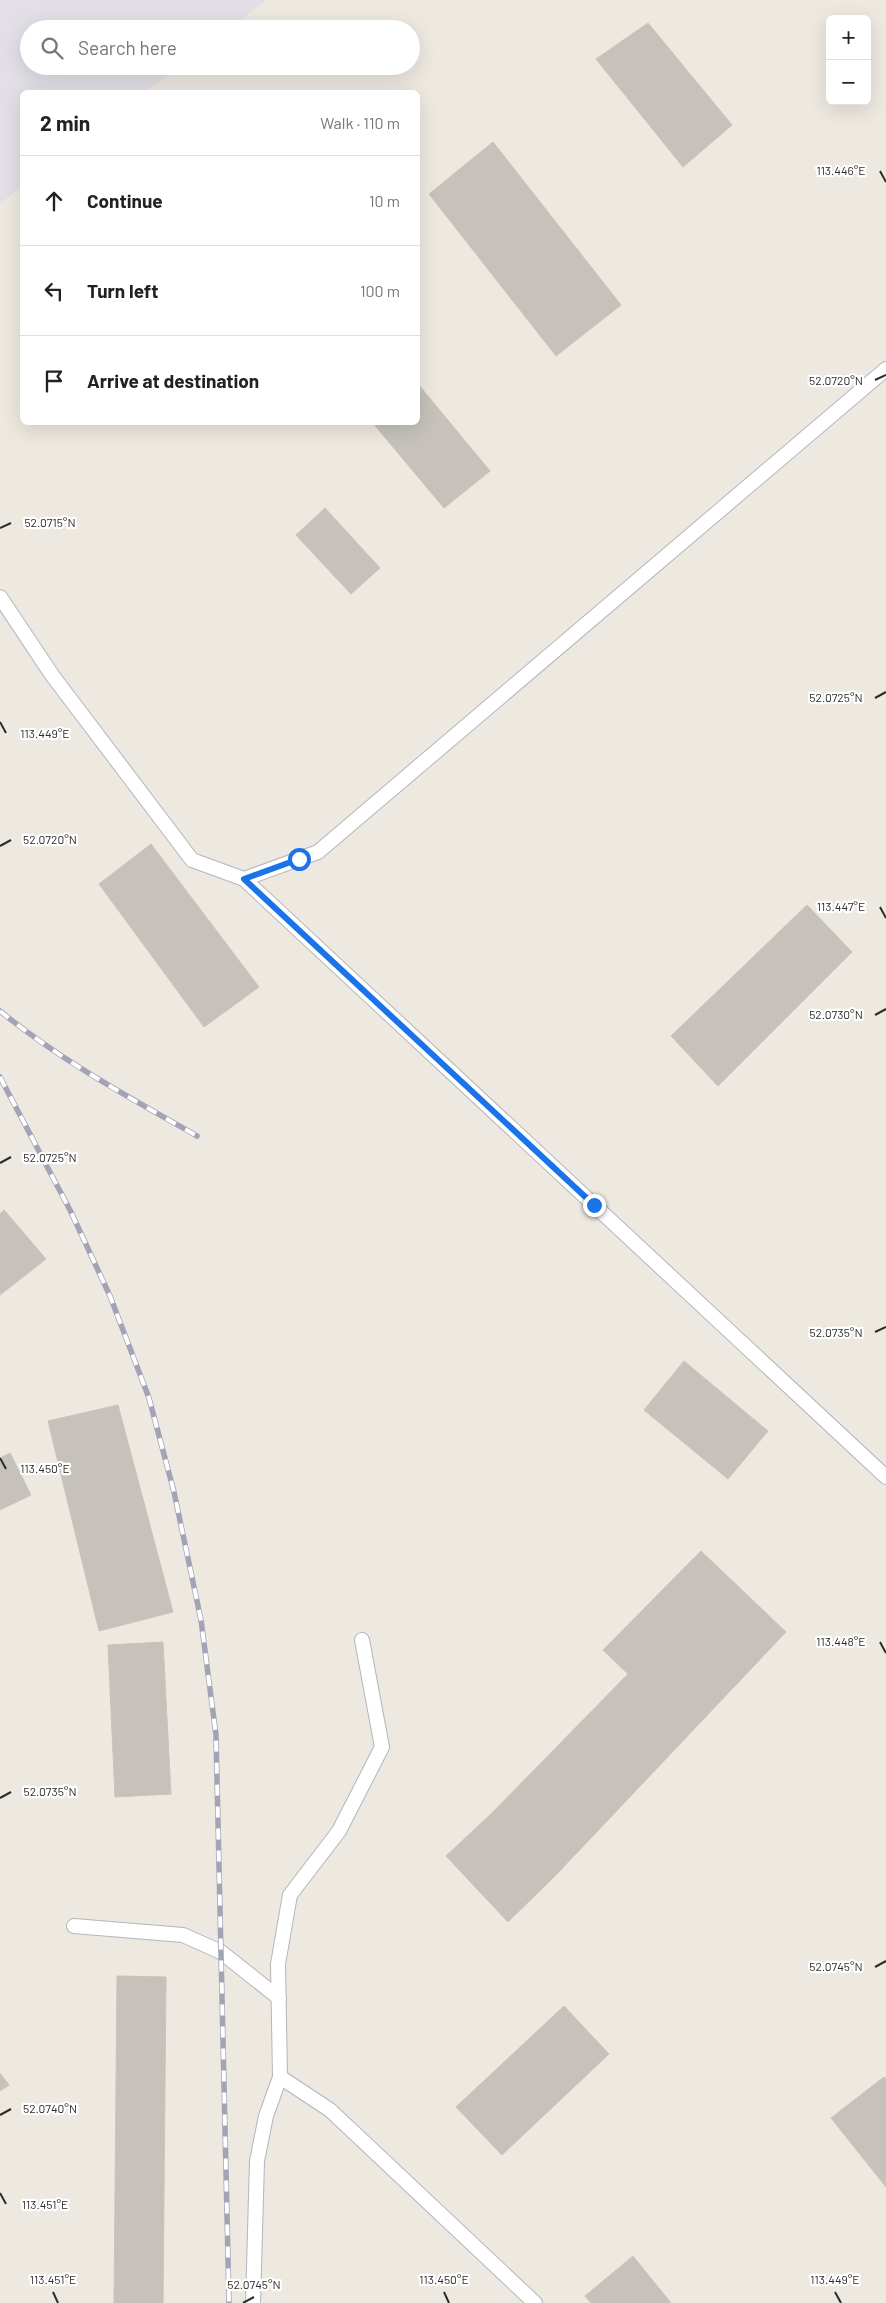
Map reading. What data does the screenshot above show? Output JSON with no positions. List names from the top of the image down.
{
  "page": {
    "map_buttons": ["+", "−"],
    "search": "Search here",
    "heading": ["2 min", "Walk · 110 m"],
    "list": [
      ["Continue", "10 m"],
      ["Turn left", "100 m"],
      "Arrive at destination"
    ]
  },
  "coordinates": [
    "113.446°E",
    "52.0720°N",
    "52.0715°N",
    "52.0725°N",
    "113.449°E",
    "113.447°E",
    "52.0730°N",
    "52.0735°N",
    "113.450°E",
    "113.448°E",
    "52.0745°N",
    "52.0740°N",
    "113.451°E"
  ]
}
